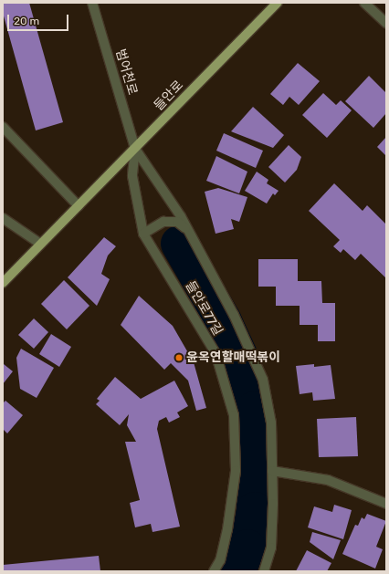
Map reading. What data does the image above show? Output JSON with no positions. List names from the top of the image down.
{
  "streets": {
    "main road": ["들안로"],
    "street": ["범어천로", "들안로77길"]
  },
  "crossings": [
    ["범어천로", "들안로"],
    ["범어천로", "들안로77길"],
    ["들안로", "들안로77길"]
  ],
  "places": ["윤옥연할매떡볶이"],
  "scale_bar": "20 m"
}
